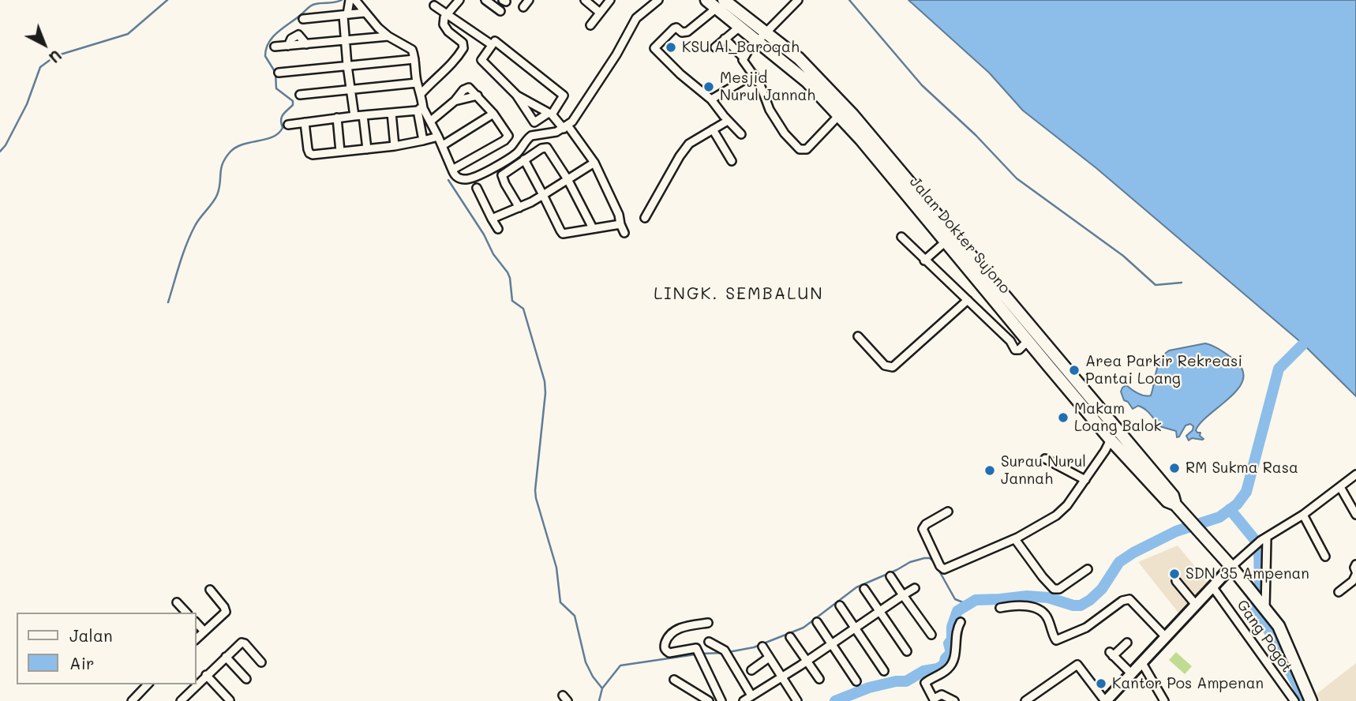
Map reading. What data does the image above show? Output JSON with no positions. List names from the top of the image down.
{
  "streets": {
    "highway": ["Jalan Dokter Sujono"],
    "street": ["Gang Pogot"]
  },
  "districts": ["LINGK. SEMBALUN"],
  "places": [
    "KSU Al_Baroqah",
    "Mesjid Nurul Jannah",
    "Area Parkir Rekreasi Pantai Loang",
    "Makam Loang Balok",
    "RM Sukma Rasa",
    "Surau Nurul Jannah",
    "SDN 35 Ampenan",
    "Kantor Pos Ampenan"
  ],
  "legend": ["Jalan", "Air"],
  "north": "bottom right"
}
